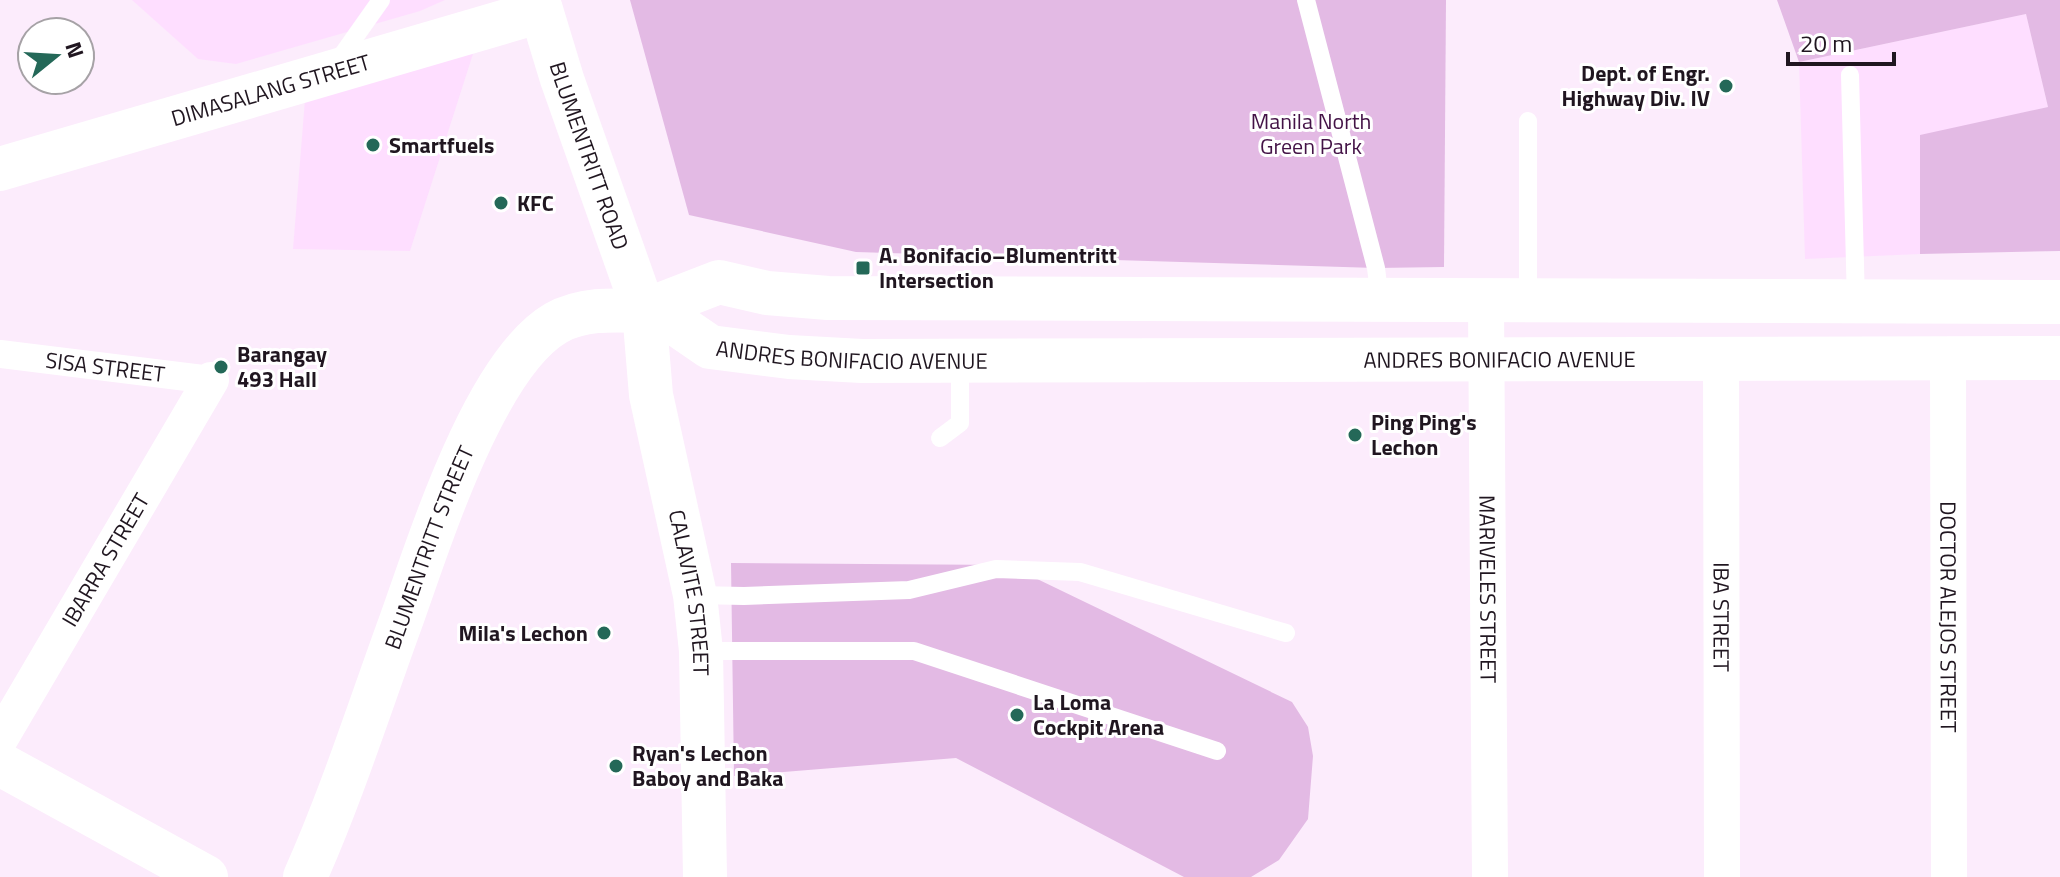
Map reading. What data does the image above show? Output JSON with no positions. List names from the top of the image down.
{
  "streets": {
    "main road": [
      "DIMASALANG STREET",
      "BLUMENTRITT ROAD",
      "ANDRES BONIFACIO AVENUE",
      "BLUMENTRITT STREET",
      "CALAVITE STREET"
    ],
    "street": [
      "SISA STREET",
      "IBARRA STREET",
      "MARIVELES STREET",
      "DOCTOR ALEJOS STREET",
      "IBA STREET"
    ]
  },
  "crossings": [
    ["DIMASALANG STREET", "BLUMENTRITT ROAD"],
    ["BLUMENTRITT ROAD", "ANDRES BONIFACIO AVENUE"],
    ["BLUMENTRITT ROAD", "BLUMENTRITT STREET"],
    ["BLUMENTRITT ROAD", "CALAVITE STREET"],
    ["ANDRES BONIFACIO AVENUE", "BLUMENTRITT STREET"],
    ["ANDRES BONIFACIO AVENUE", "MARIVELES STREET"],
    ["ANDRES BONIFACIO AVENUE", "CALAVITE STREET"],
    ["ANDRES BONIFACIO AVENUE", "DOCTOR ALEJOS STREET"],
    ["ANDRES BONIFACIO AVENUE", "IBA STREET"],
    ["SISA STREET", "IBARRA STREET"],
    ["BLUMENTRITT STREET", "CALAVITE STREET"]
  ],
  "parks": ["Manila North Green Park"],
  "places": {
    "other": [
      "Dept. of Engr. Highway Div. IV",
      "Smartfuels",
      "KFC",
      "Barangay 493 Hall",
      "Ping Ping's Lechon",
      "Mila's Lechon",
      "La Loma Cockpit Arena",
      "Ryan's Lechon Baboy and Baka"
    ],
    "transit": ["A. Bonifacio–Blumentritt Intersection"]
  },
  "scale_bar": "20 m",
  "north": "right"
}
